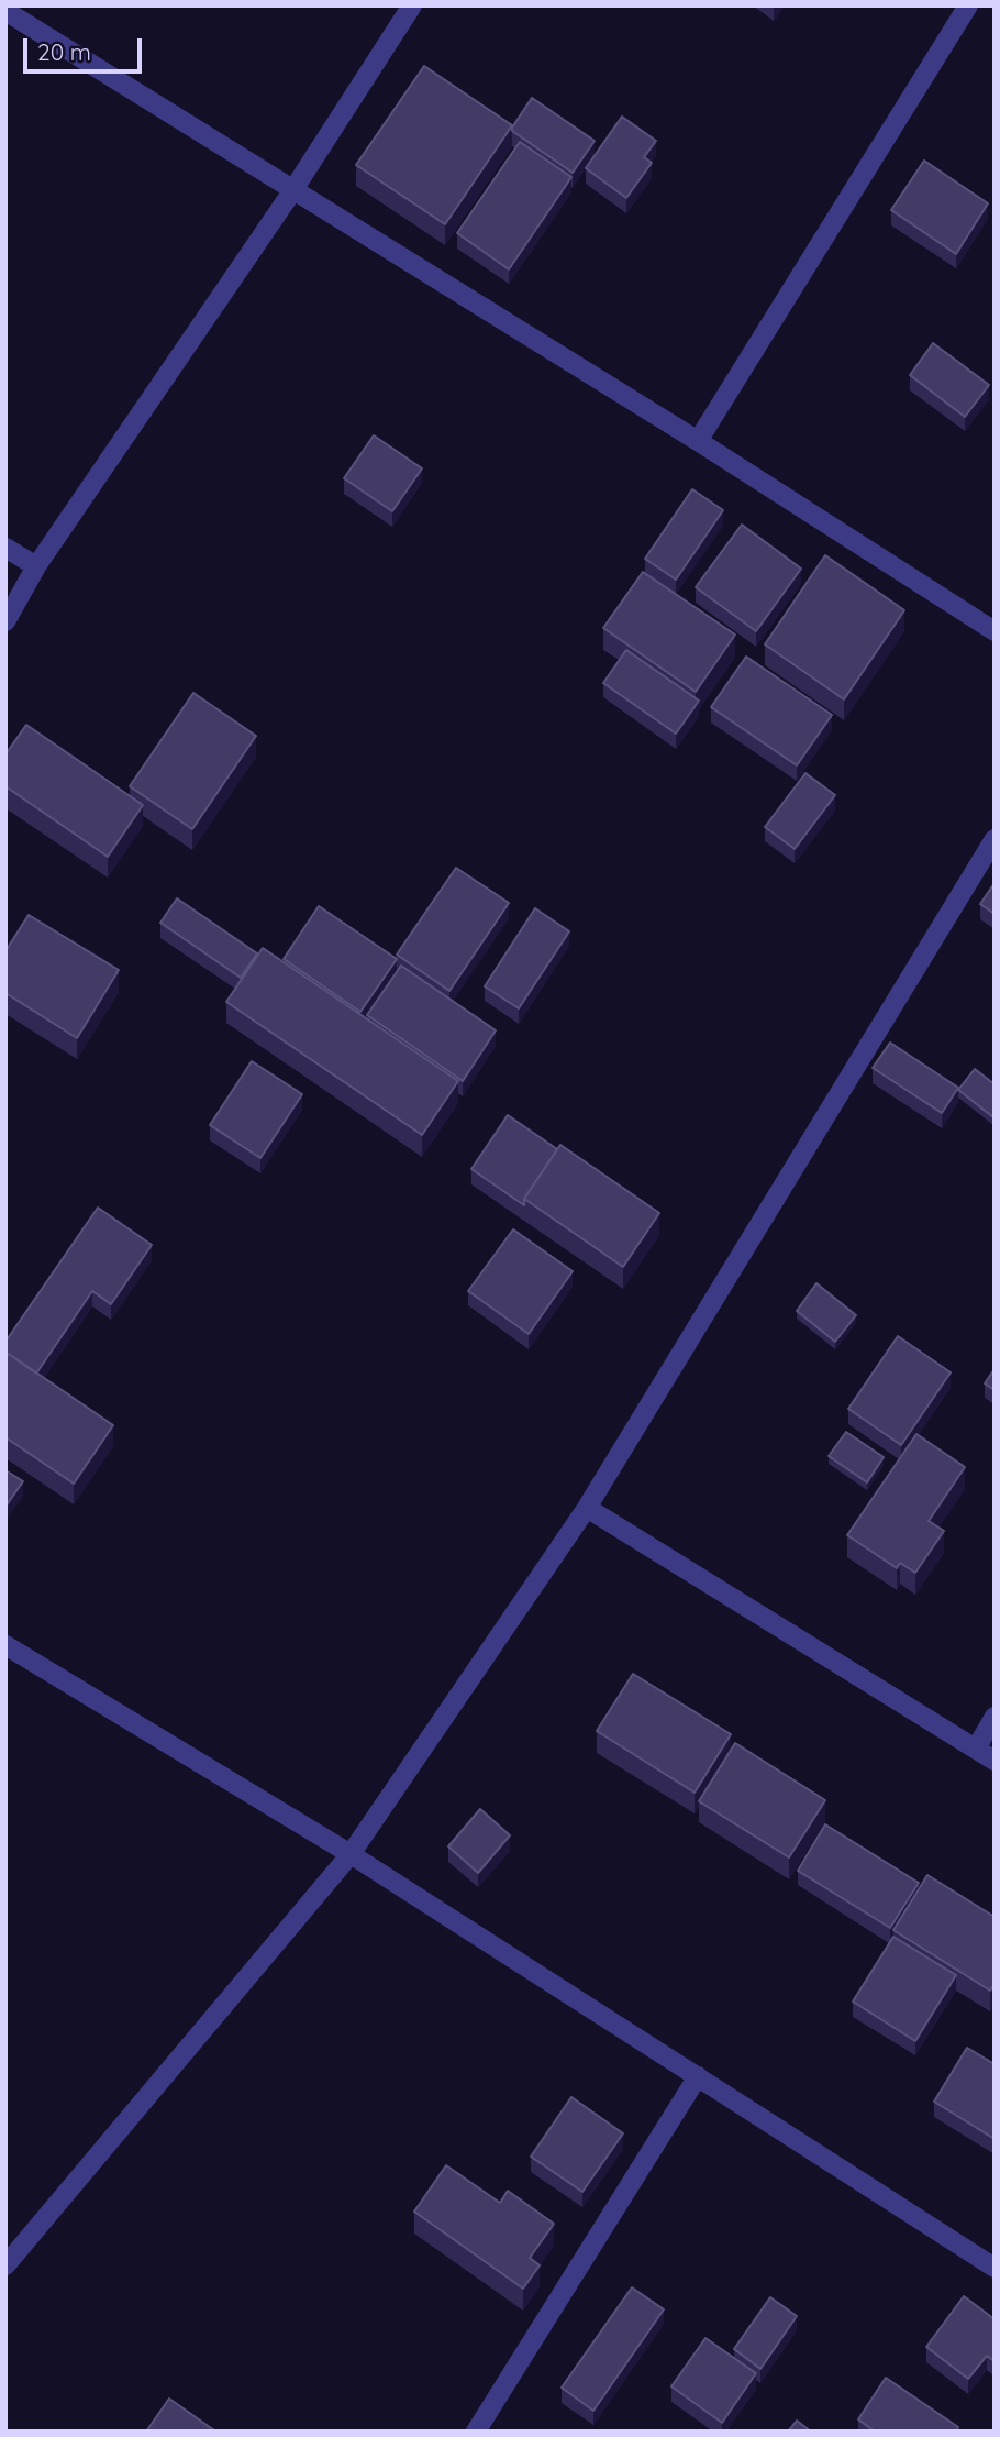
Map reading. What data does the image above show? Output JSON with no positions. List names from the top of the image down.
{
  "scale_bar": "20 m"
}
